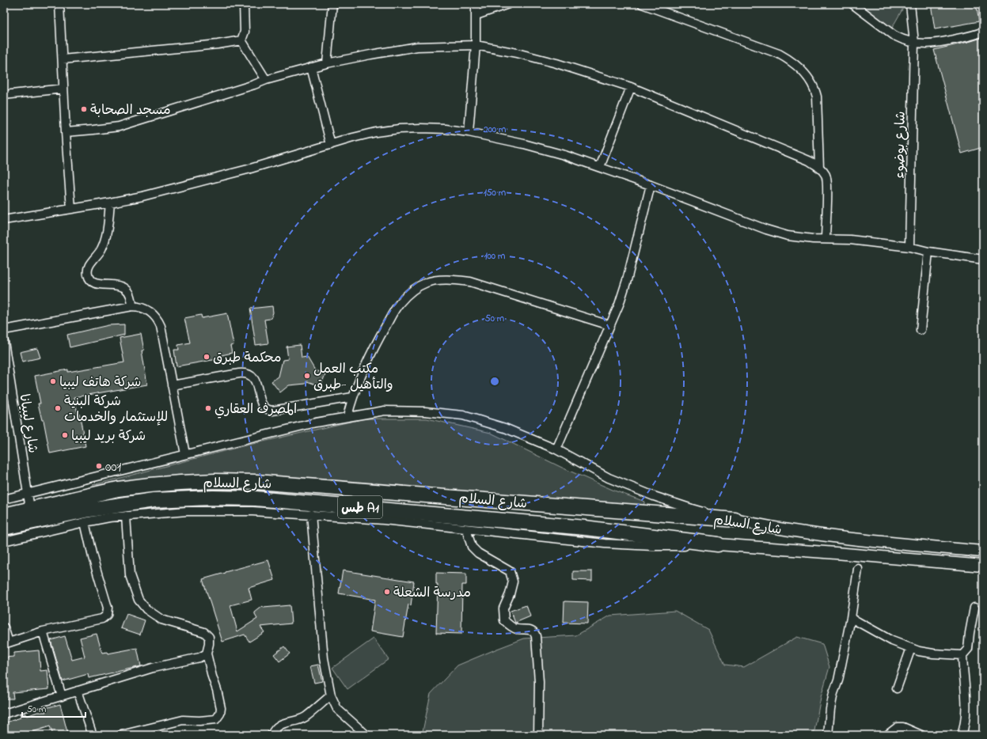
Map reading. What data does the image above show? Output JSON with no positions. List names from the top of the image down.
{
  "streets": {
    "highway": ["شارع السلام", "طس A1"],
    "street": ["شارع بوضوء", "شارع ليبيانا"]
  },
  "crossings": [
    ["شارع ليبيانا", "شارع السلام"]
  ],
  "places": [
    "مسجد الصحابة",
    "محكمة طبرق",
    "مكتب العمل والتأهيل -طبرق",
    "شركة هاتف ليبيا",
    "شركة البنية للإستثمار والخدمات",
    "المصرف العقاري",
    "شركة بريد ليبيا",
    "001",
    "مدرسة الشعلة"
  ],
  "scale_bar": "50 m",
  "rings": [
    "200 m",
    "150 m",
    "100 m",
    "50 m"
  ]
}
